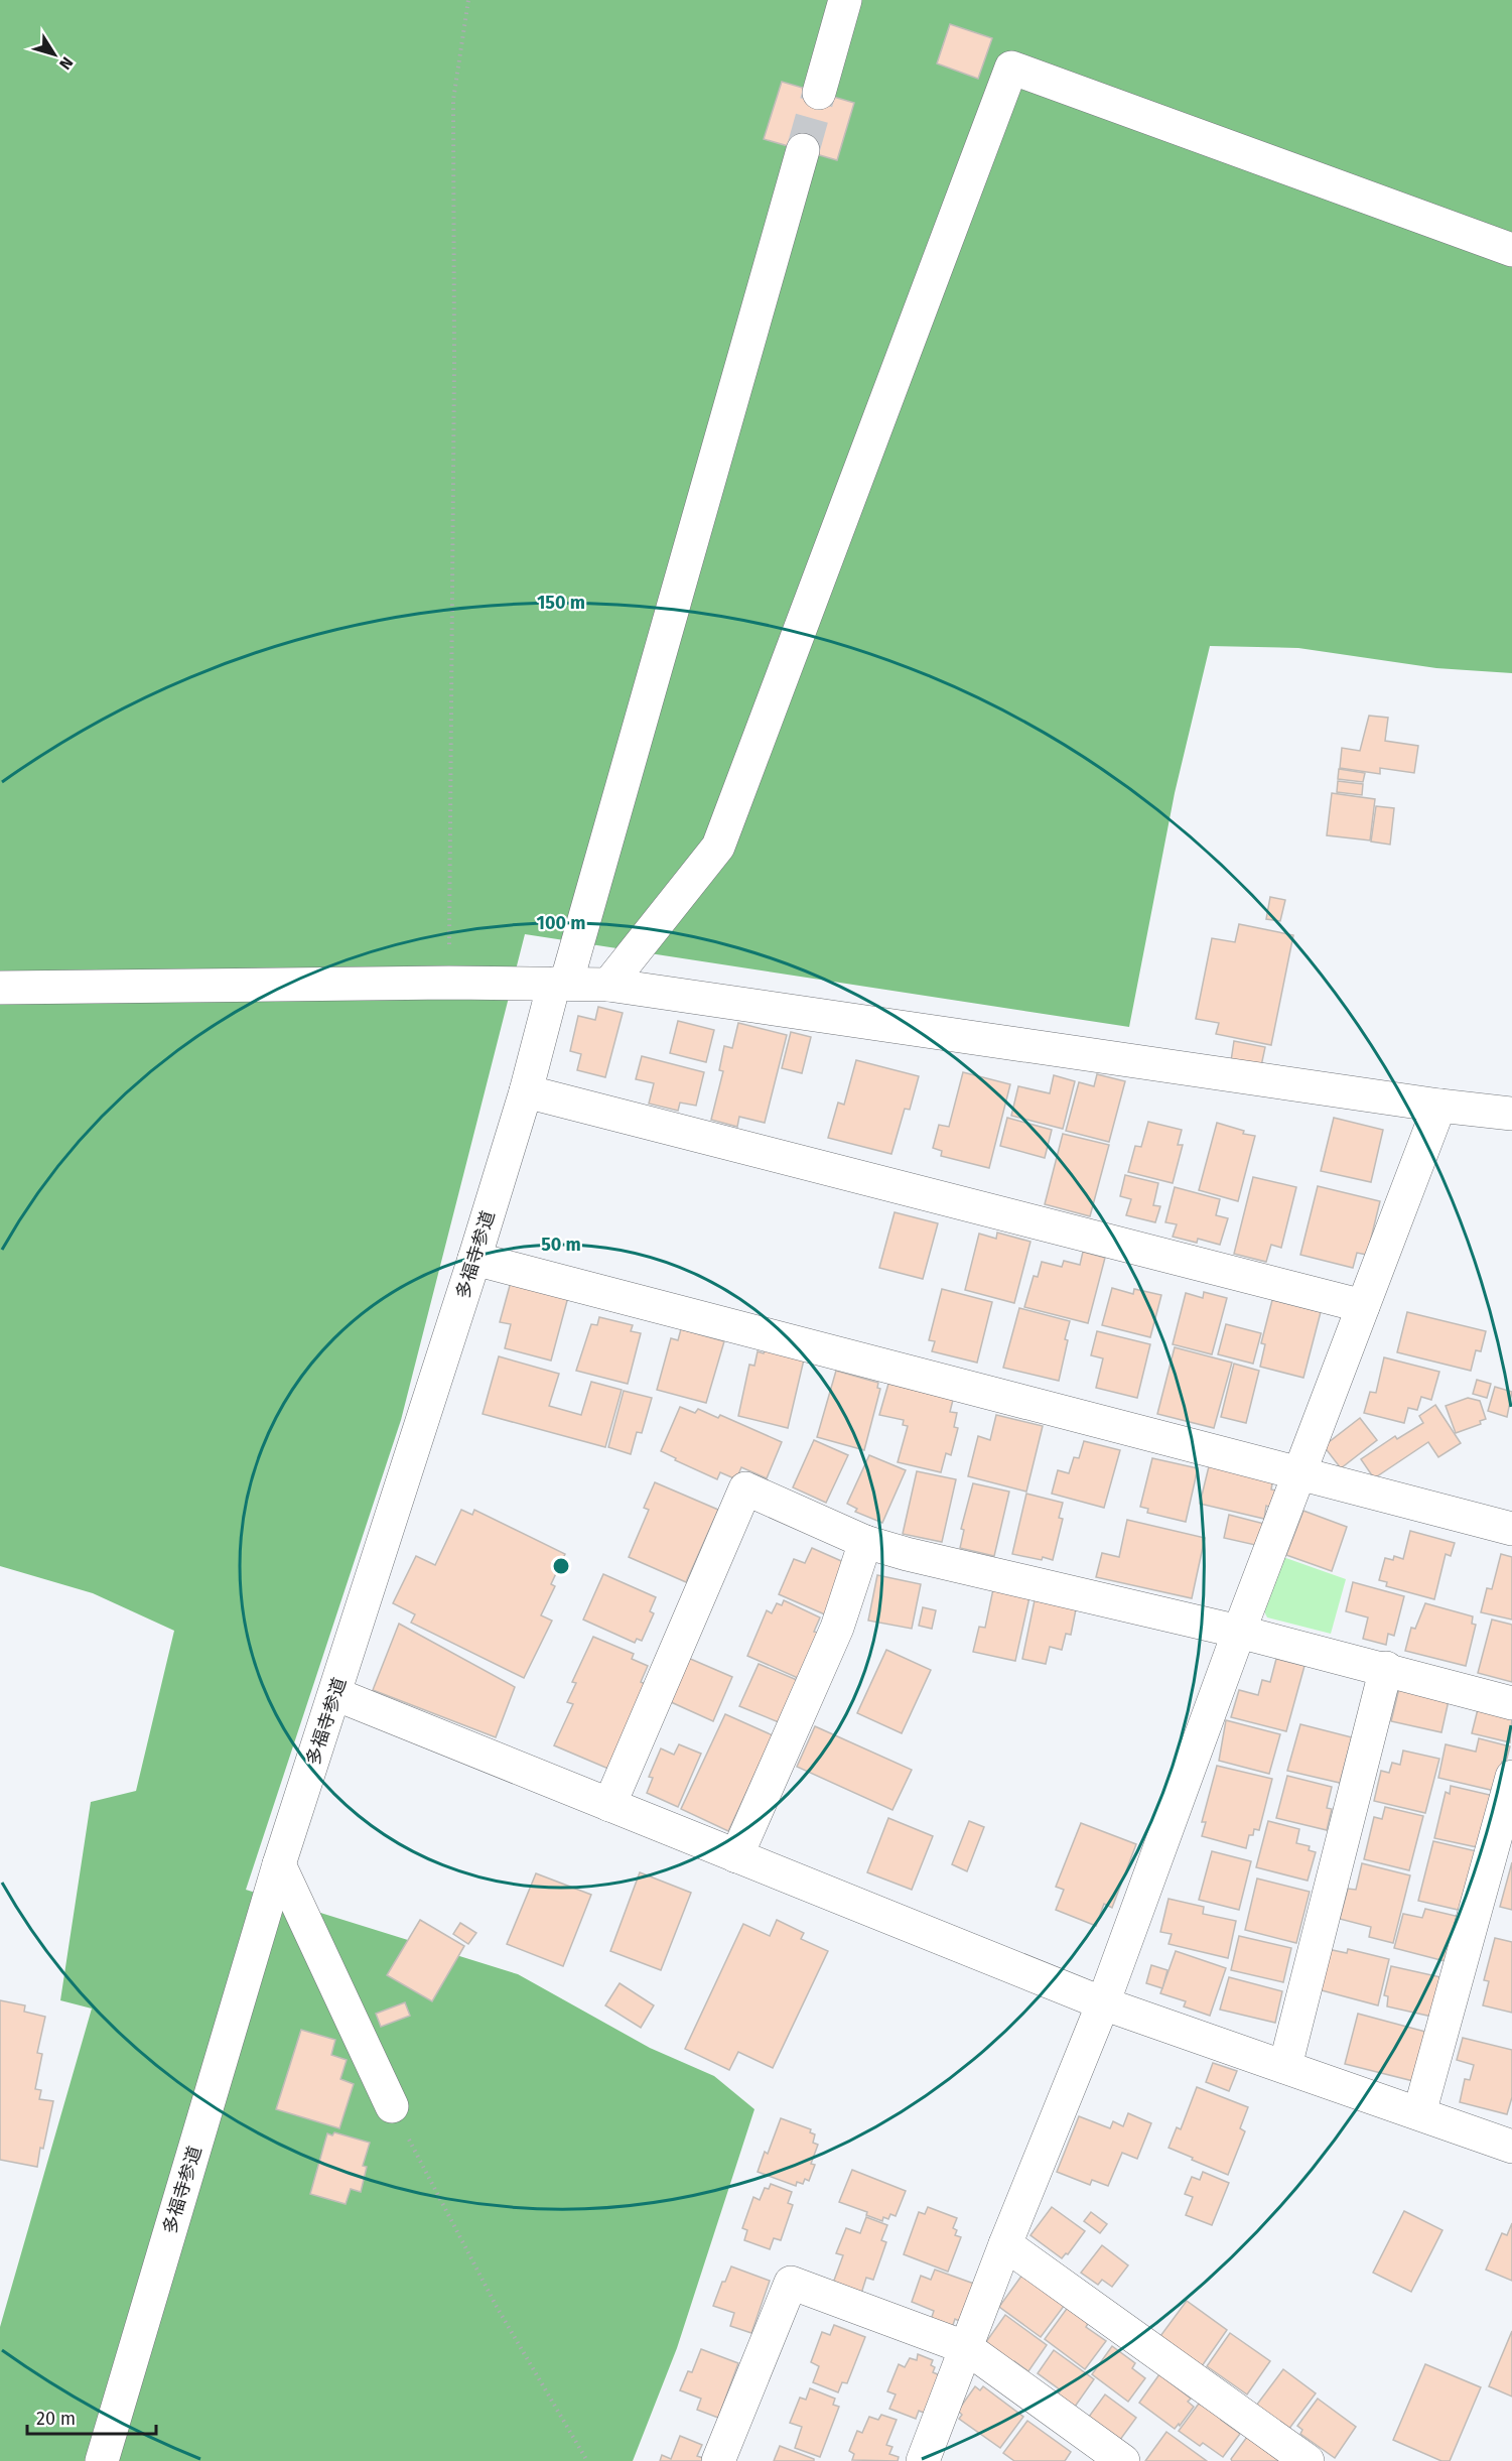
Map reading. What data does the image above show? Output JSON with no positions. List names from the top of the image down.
{
  "streets": {
    "street": ["多福寺参道"]
  },
  "scale_bar": "20 m",
  "north": "bottom right",
  "rings": ["150 m", "100 m", "50 m"]
}
